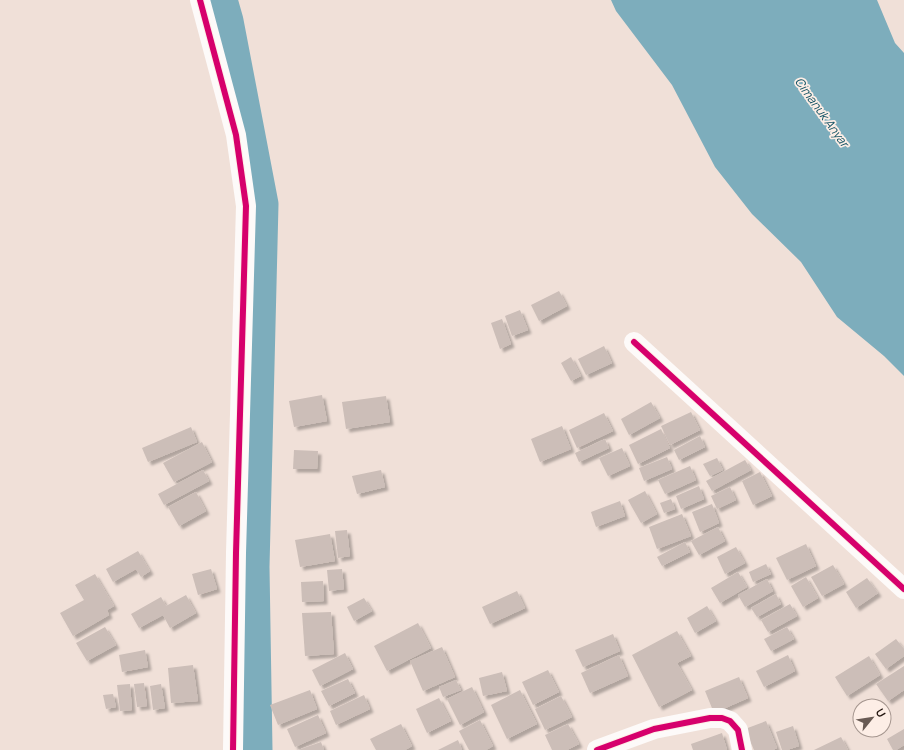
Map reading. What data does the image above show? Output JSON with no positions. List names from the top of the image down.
{
  "water": ["Cimanuk Anyar"],
  "north": "top right"
}
